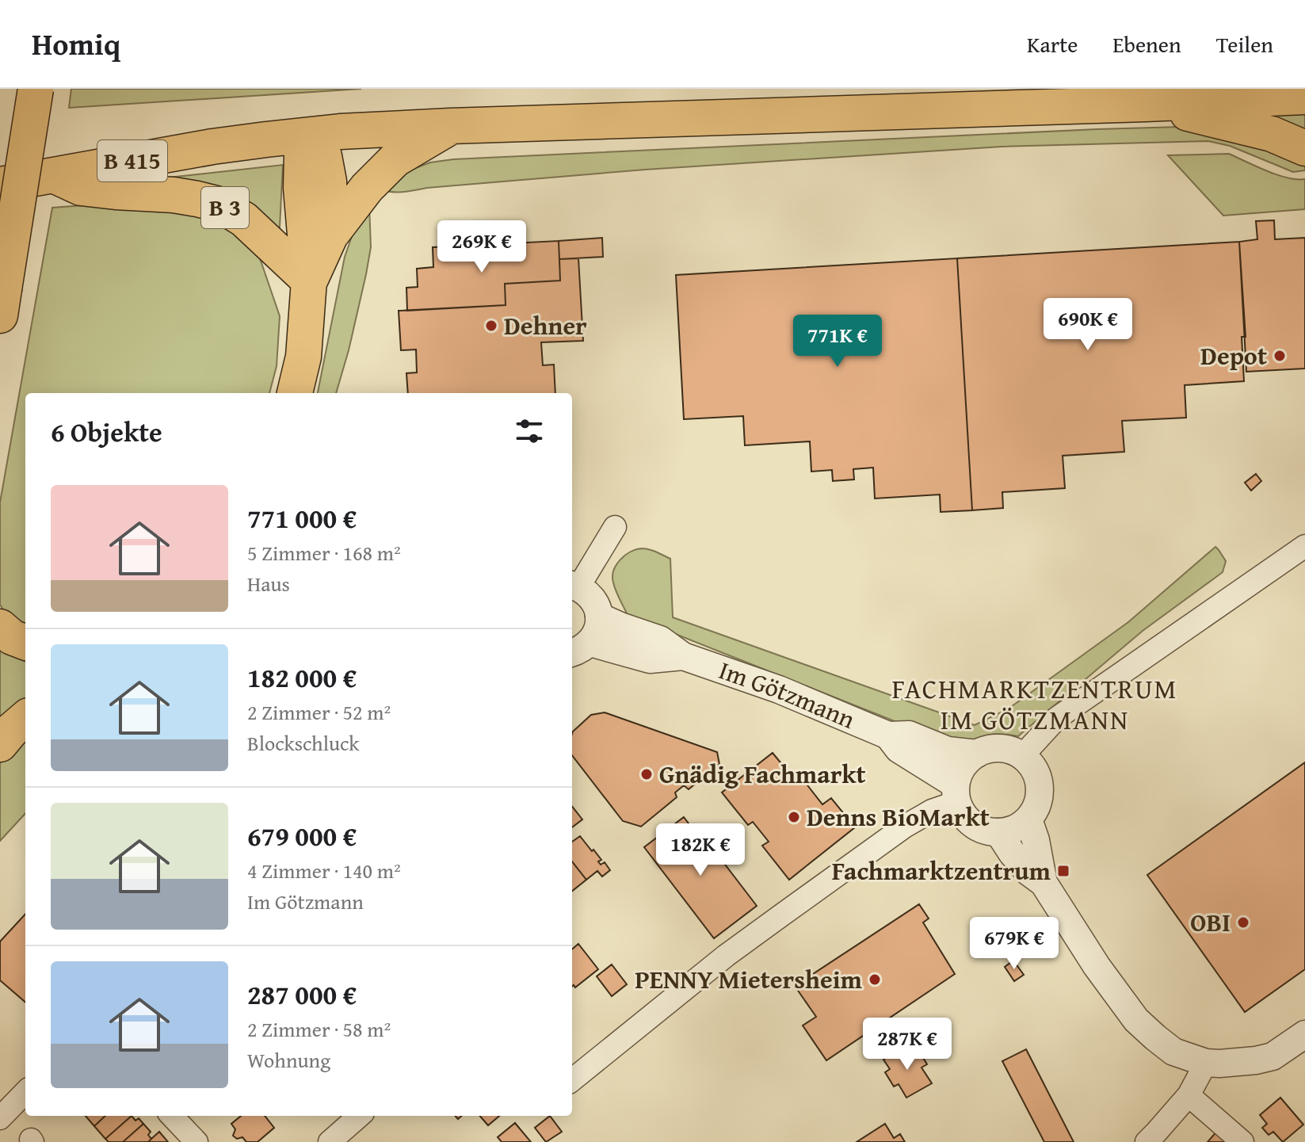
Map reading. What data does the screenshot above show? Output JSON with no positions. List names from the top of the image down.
{
  "streets": {
    "main road": ["B 415", "B 3"],
    "street": ["Im Götzmann"]
  },
  "crossings": [
    ["B 415", "B 3"]
  ],
  "districts": ["FACHMARKTZENTRUM IM GÖTZMANN"],
  "places": {
    "other": [
      "Dehner",
      "Depot",
      "Gnädig Fachmarkt",
      "Denns BioMarkt",
      "OBI",
      "PENNY Mietersheim"
    ],
    "transit": ["Fachmarktzentrum"]
  },
  "page": {
    "header": "Homiq",
    "nav": ["Karte", "Ebenen", "Teilen"],
    "price": [
      "269K €",
      "690K €",
      "771K €",
      "182K €",
      "679K €",
      "287K €"
    ],
    "heading": "6 Objekte",
    "list": [
      {
        "name": "771 000 €",
        "note": "5 Zimmer · 168 m² · Haus"
      },
      {
        "name": "182 000 €",
        "note": "2 Zimmer · 52 m² · Blockschluck"
      },
      {
        "name": "679 000 €",
        "note": "4 Zimmer · 140 m² · Im Götzmann"
      },
      {
        "name": "287 000 €",
        "note": "2 Zimmer · 58 m² · Wohnung"
      }
    ]
  }
}
